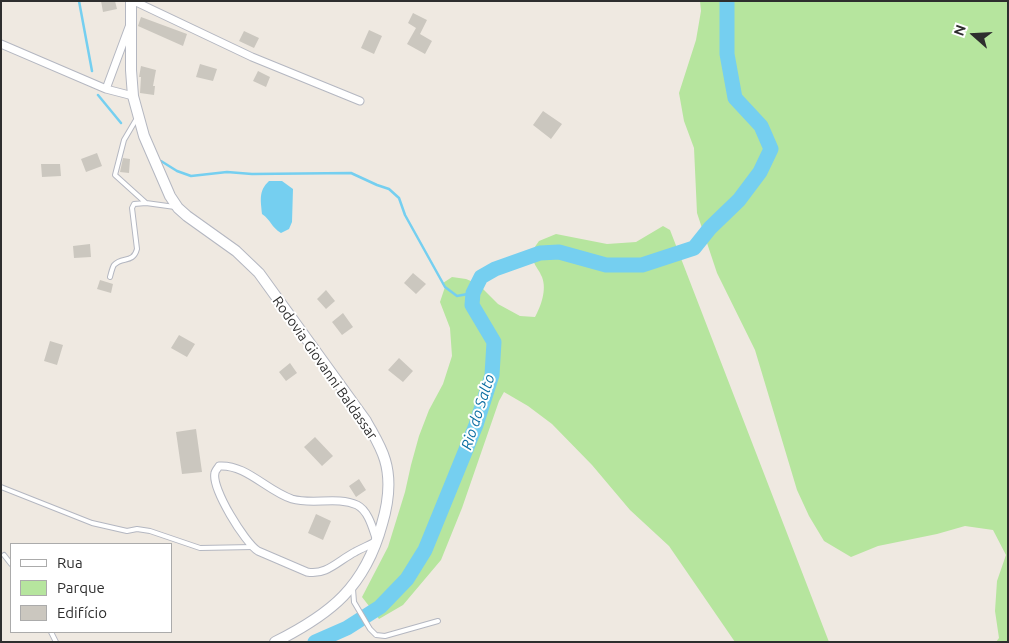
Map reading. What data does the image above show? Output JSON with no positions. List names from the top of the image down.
{
  "streets": {
    "street": ["Rodovia Giovanni Baldassar"]
  },
  "water": ["Rio do Salto"],
  "legend": ["Rua", "Parque", "Edifício"],
  "north": "left"
}
